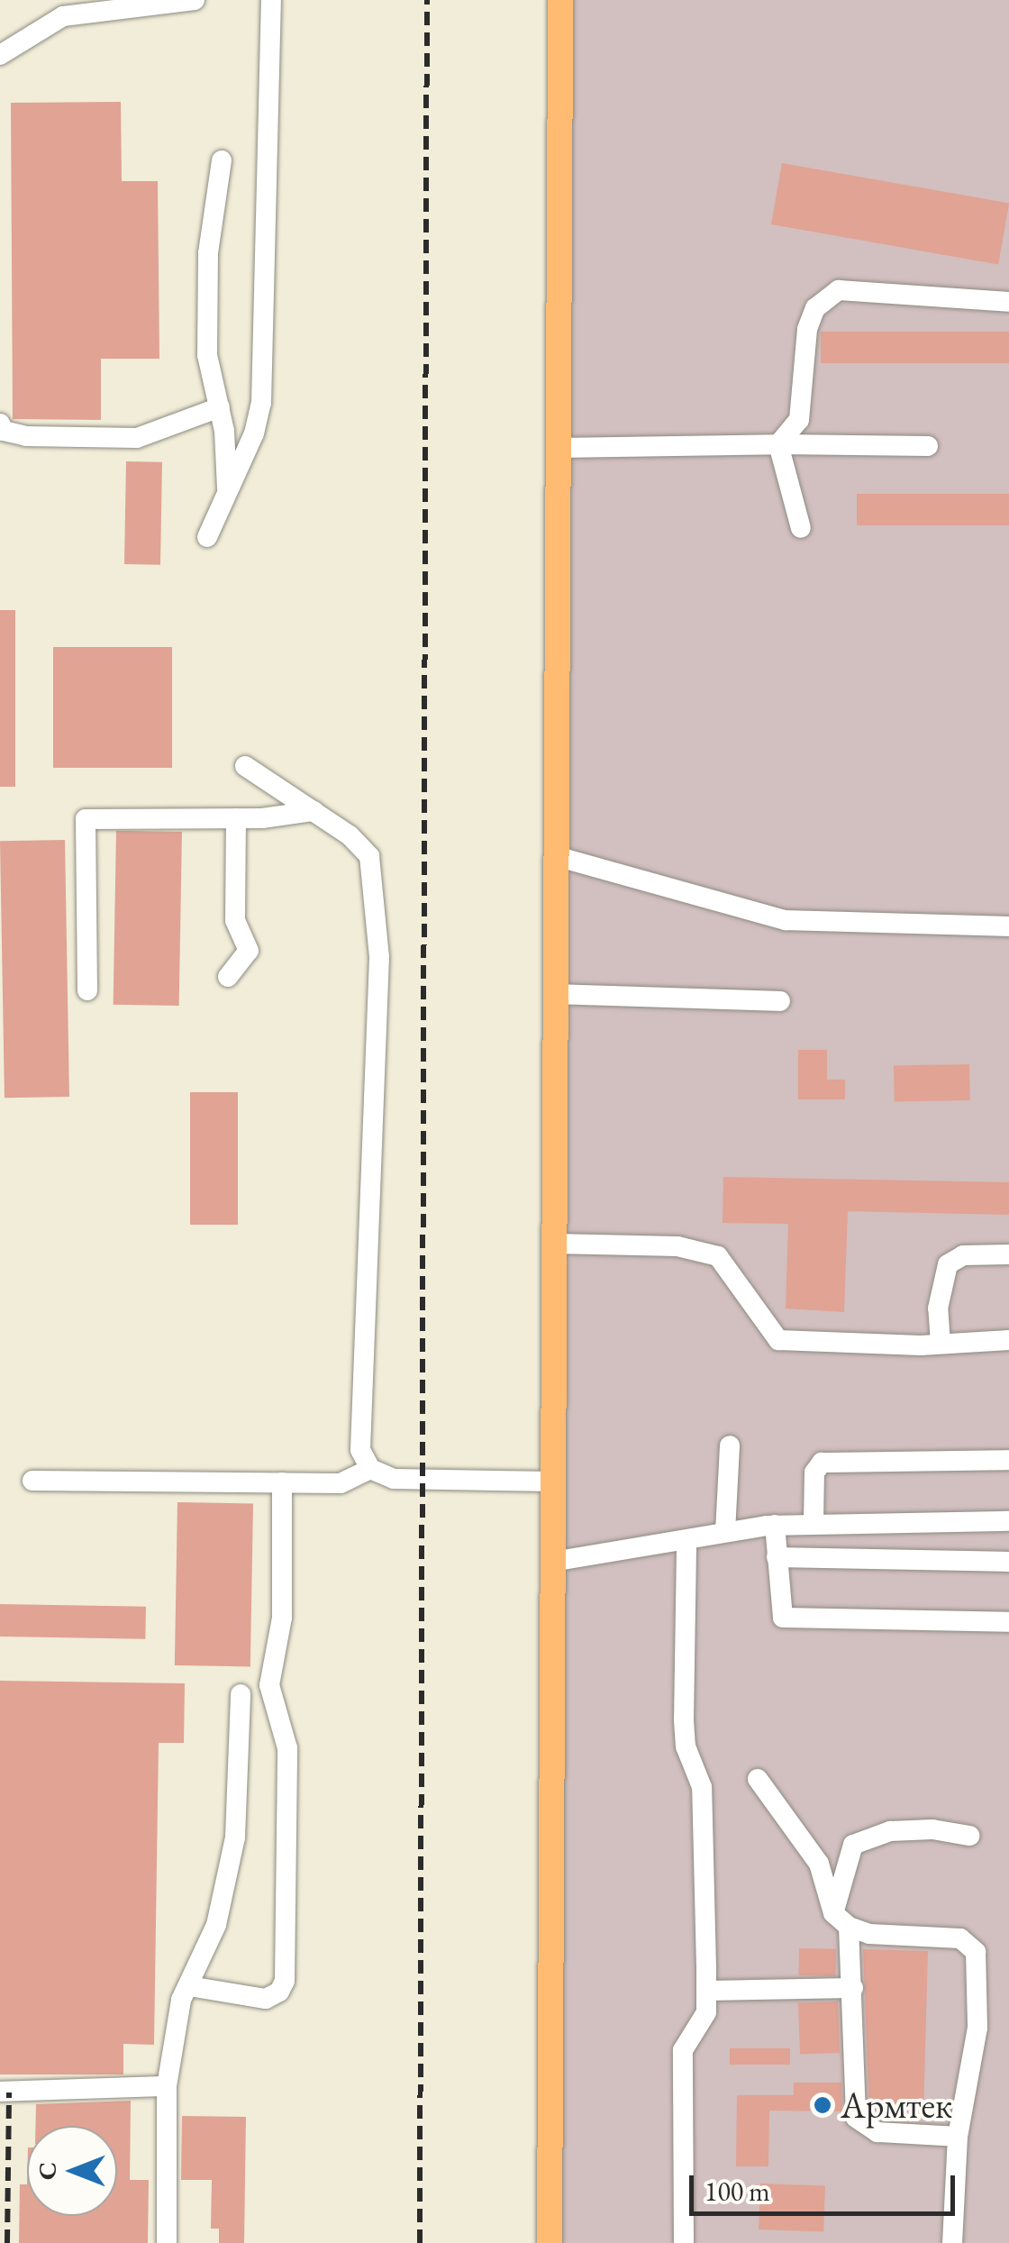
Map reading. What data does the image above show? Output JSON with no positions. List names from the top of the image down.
{
  "places": ["Армтек"],
  "scale_bar": "100 m",
  "north": "left"
}
